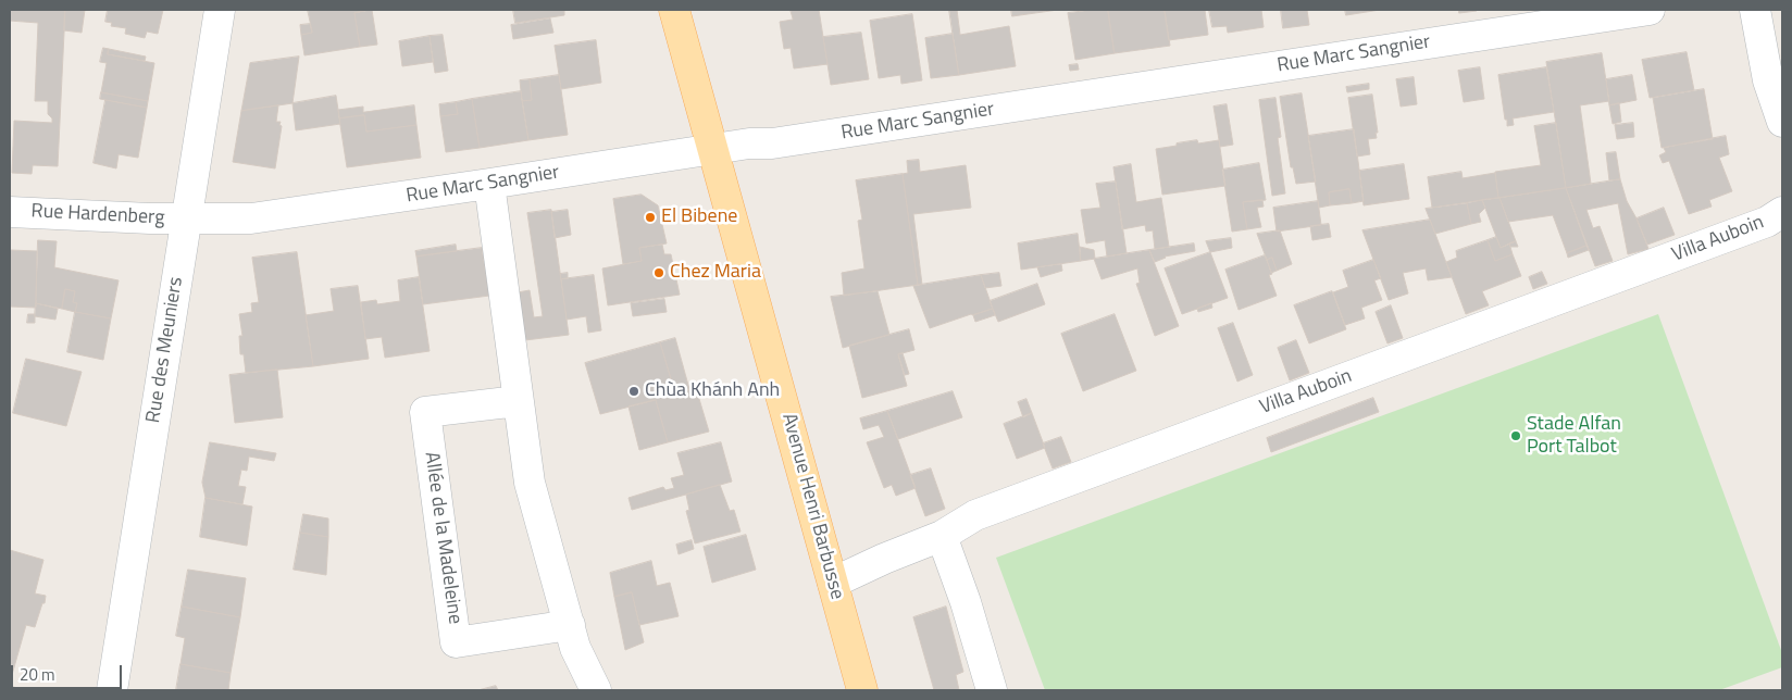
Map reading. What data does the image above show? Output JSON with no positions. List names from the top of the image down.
{
  "streets": {
    "main road": ["Avenue Henri Barbusse"],
    "street": [
      "Rue Marc Sangnier",
      "Rue Hardenberg",
      "Villa Auboin",
      "Rue des Meuniers",
      "Allée de la Madeleine"
    ]
  },
  "crossings": [
    ["Rue Marc Sangnier", "Rue Hardenberg"],
    ["Rue Marc Sangnier", "Rue des Meuniers"],
    ["Rue Marc Sangnier", "Avenue Henri Barbusse"],
    ["Rue Hardenberg", "Rue des Meuniers"],
    ["Villa Auboin", "Avenue Henri Barbusse"]
  ],
  "places": [
    "El Bibene",
    "Chez Maria",
    "Chùa Khánh Anh",
    "Stade Alfan Port Talbot"
  ],
  "scale_bar": "20 m"
}
